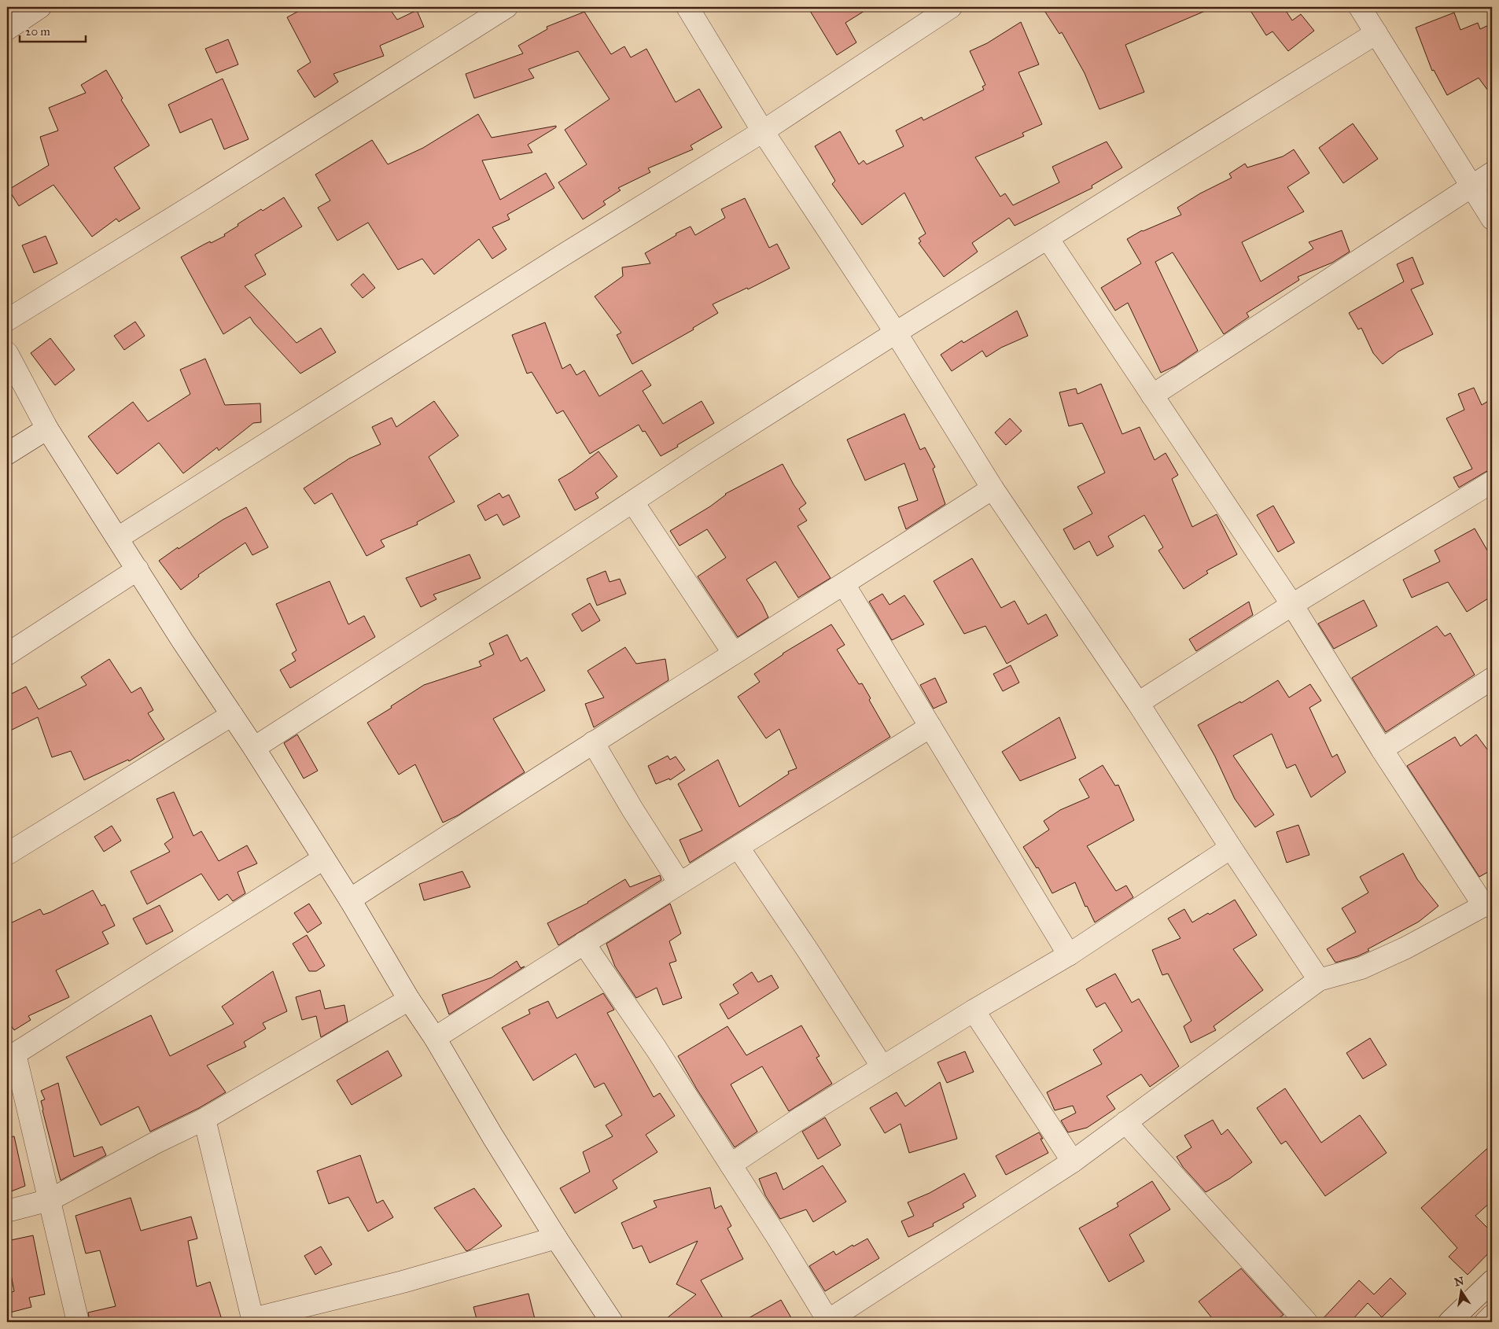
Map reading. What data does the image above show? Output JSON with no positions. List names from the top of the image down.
{
  "scale_bar": "20 m",
  "north": "top"
}
